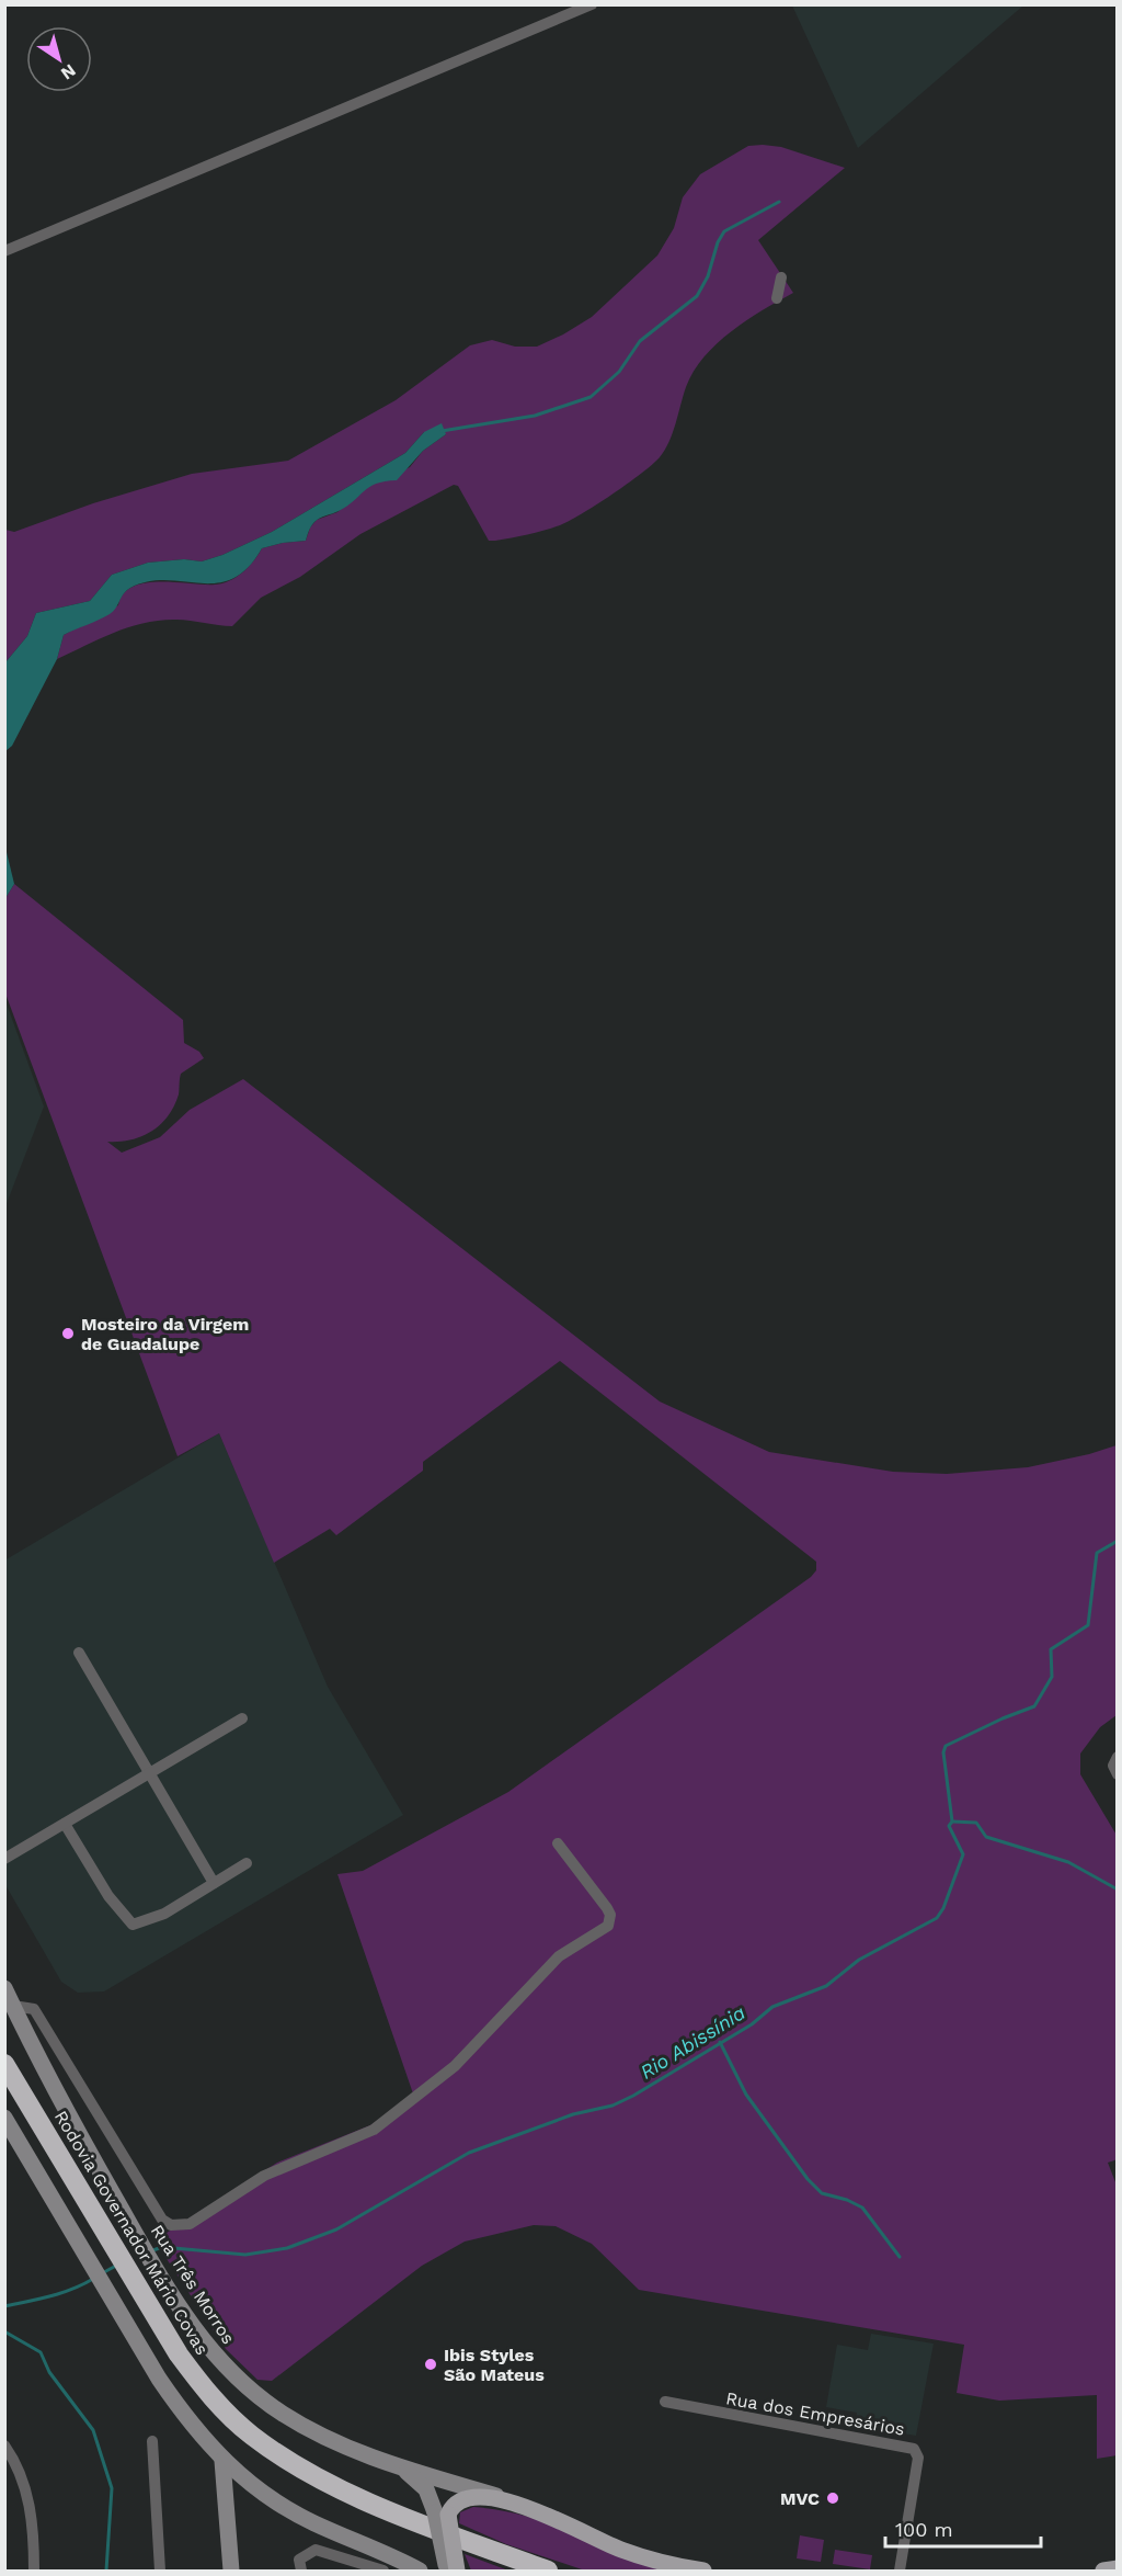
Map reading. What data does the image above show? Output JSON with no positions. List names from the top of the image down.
{
  "streets": {
    "highway": ["Rodovia Governador Mário Covas"],
    "main road": ["Rua Três Morros"],
    "street": ["Rua dos Empresários"]
  },
  "water": ["Rio Abissínia"],
  "places": ["Mosteiro da Virgem de Guadalupe", "Ibis Styles São Mateus", "MVC"],
  "scale_bar": "100 m",
  "north": "bottom right"
}
